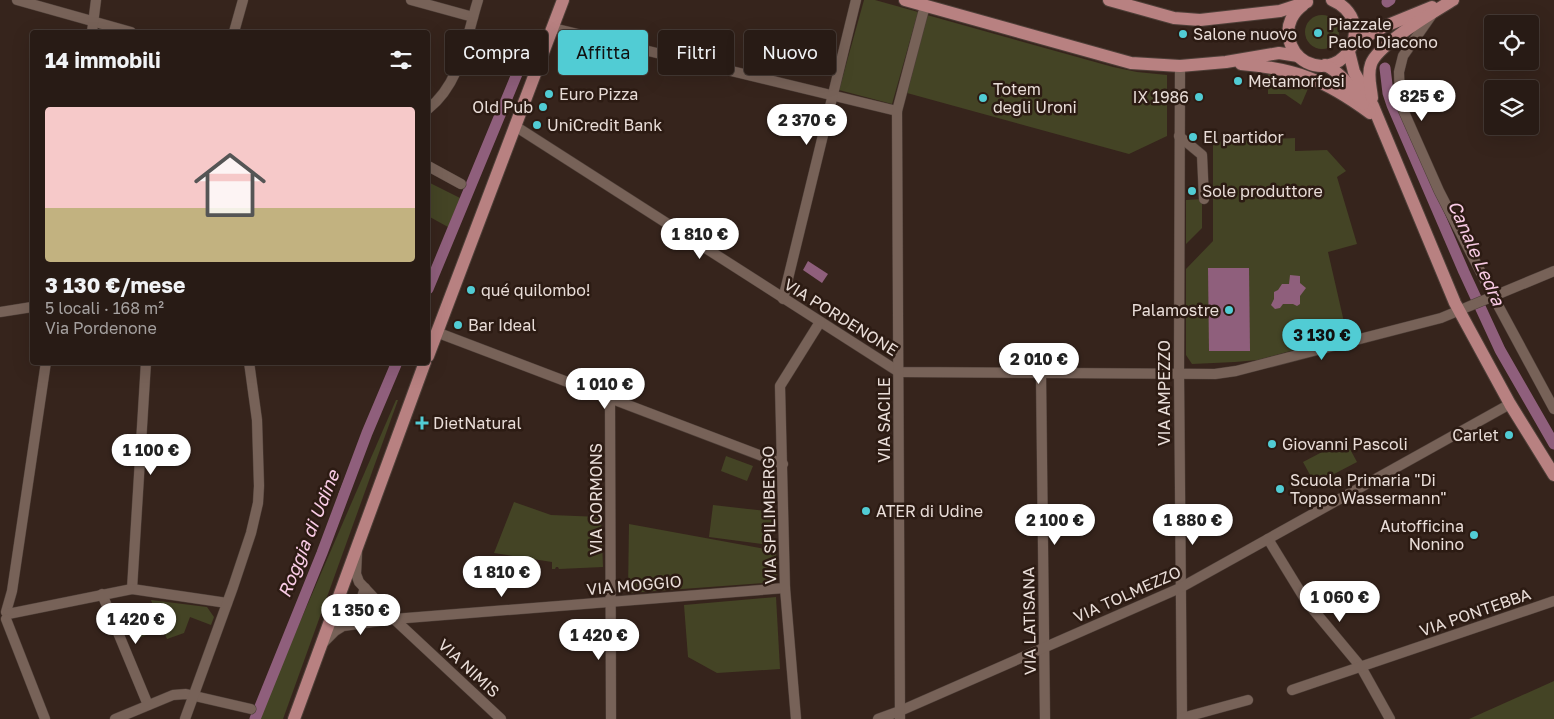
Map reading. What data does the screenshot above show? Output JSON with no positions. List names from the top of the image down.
{
  "streets": {
    "street": [
      "VIA PORDENONE",
      "VIA AMPEZZO",
      "VIA SACILE",
      "VIA CORMONS",
      "VIA SPILIMBERGO",
      "VIA MOGGIO",
      "VIA TOLMEZZO",
      "VIA PONTEBBA",
      "VIA LATISANA",
      "VIA NIMIS"
    ]
  },
  "crossings": [
    ["VIA PORDENONE", "VIA AMPEZZO"],
    ["VIA PORDENONE", "VIA SACILE"],
    ["VIA PORDENONE", "VIA SPILIMBERGO"],
    ["VIA PORDENONE", "VIA LATISANA"],
    ["VIA AMPEZZO", "VIA TOLMEZZO"],
    ["VIA SACILE", "VIA TOLMEZZO"],
    ["VIA CORMONS", "VIA MOGGIO"],
    ["VIA SPILIMBERGO", "VIA MOGGIO"],
    ["VIA MOGGIO", "VIA NIMIS"],
    ["VIA TOLMEZZO", "VIA LATISANA"]
  ],
  "water": ["Canale Ledra", "Roggia di Udine"],
  "places": {
    "other": [
      "Piazzale Paolo Diacono",
      "Salone nuovo",
      "Metamorfosi",
      "Euro Pizza",
      "IX 1986",
      "Totem degli Uroni",
      "Old Pub",
      "UniCredit Bank",
      "El partidor",
      "Sole produttore",
      "qué quilombo!",
      "Palamostre",
      "Bar Ideal",
      "Carlet",
      "Giovanni Pascoli",
      "Scuola Primaria \"Di Toppo Wassermann\"",
      "ATER di Udine",
      "Autofficina Nonino"
    ],
    "health": ["DietNatural"]
  },
  "page": {
    "chip": [
      "Compra",
      "Affitta",
      "Filtri",
      "Nuovo"
    ],
    "heading": "14 immobili",
    "price": [
      "825 €",
      "2 370 €",
      "1 810 €",
      "3 130 €",
      "2 010 €",
      "1 010 €",
      "1 100 €",
      "2 100 €",
      "1 880 €",
      "1 810 €",
      "1 060 €",
      "1 350 €",
      "1 420 €",
      "1 420 €"
    ],
    "list": [
      {
        "name": "3 130 €/mese",
        "note": "5 locali · 168 m² · Via Pordenone"
      }
    ]
  }
}
